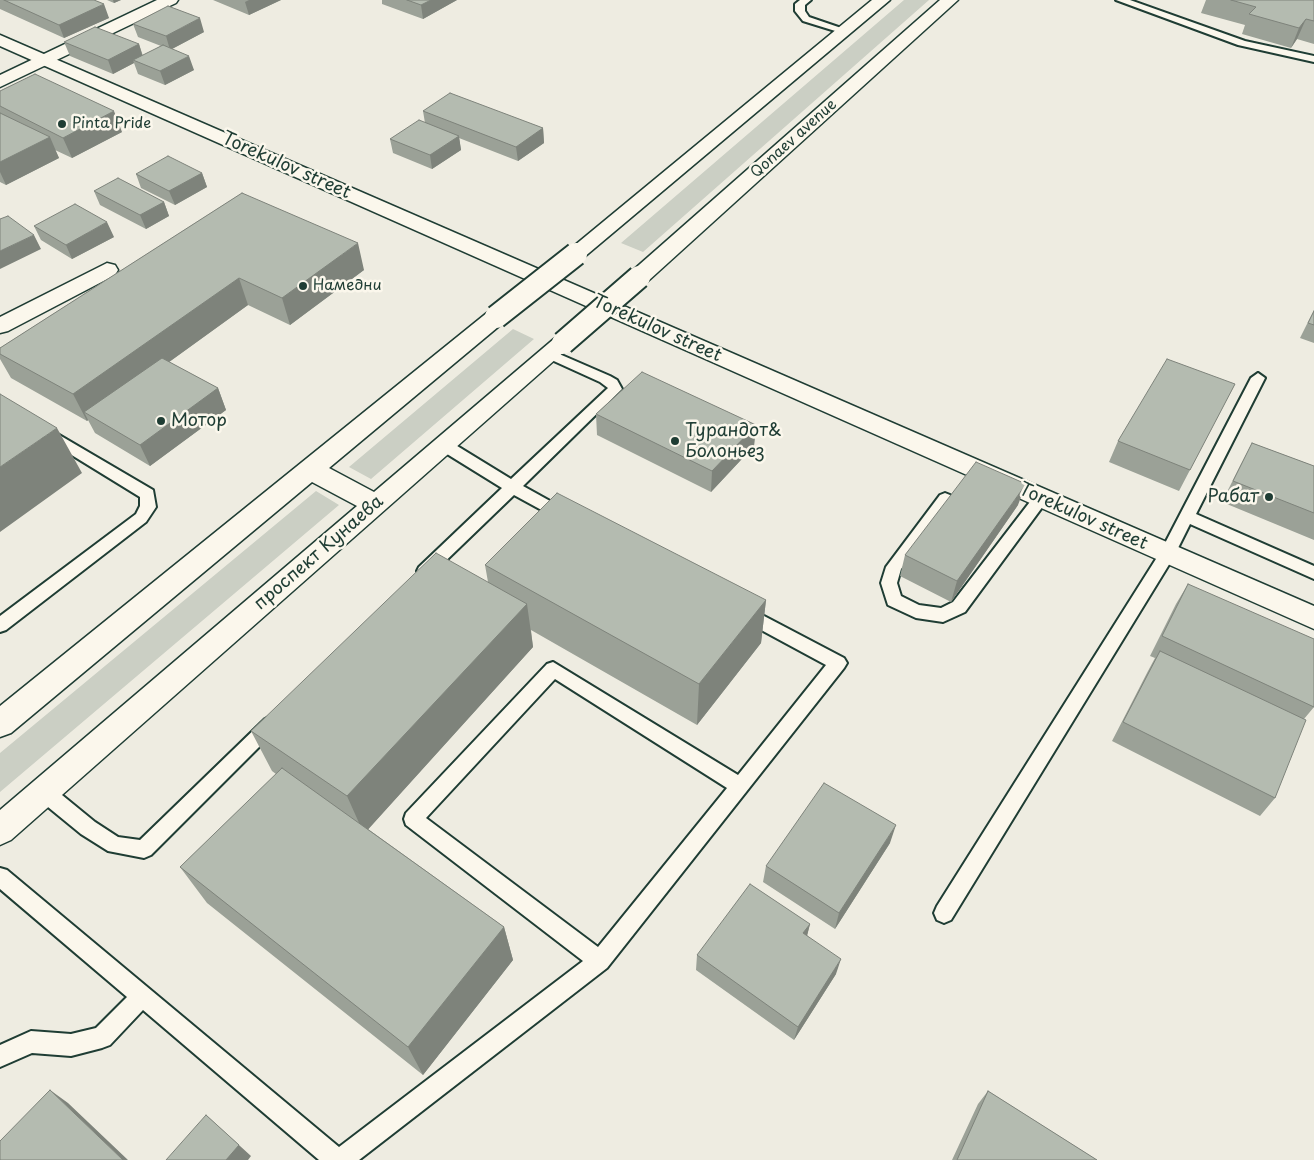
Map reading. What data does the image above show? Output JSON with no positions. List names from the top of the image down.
{
  "streets": {
    "main road": ["Qonaev avenue", "Torekulov street", "проспект Кунаева"]
  },
  "crossings": [
    ["Qonaev avenue", "проспект Кунаева"]
  ],
  "places": [
    "Pinta Pride",
    "Намедни",
    "Мотор",
    "Турандот& Болоньез",
    "Рабат"
  ]
}
